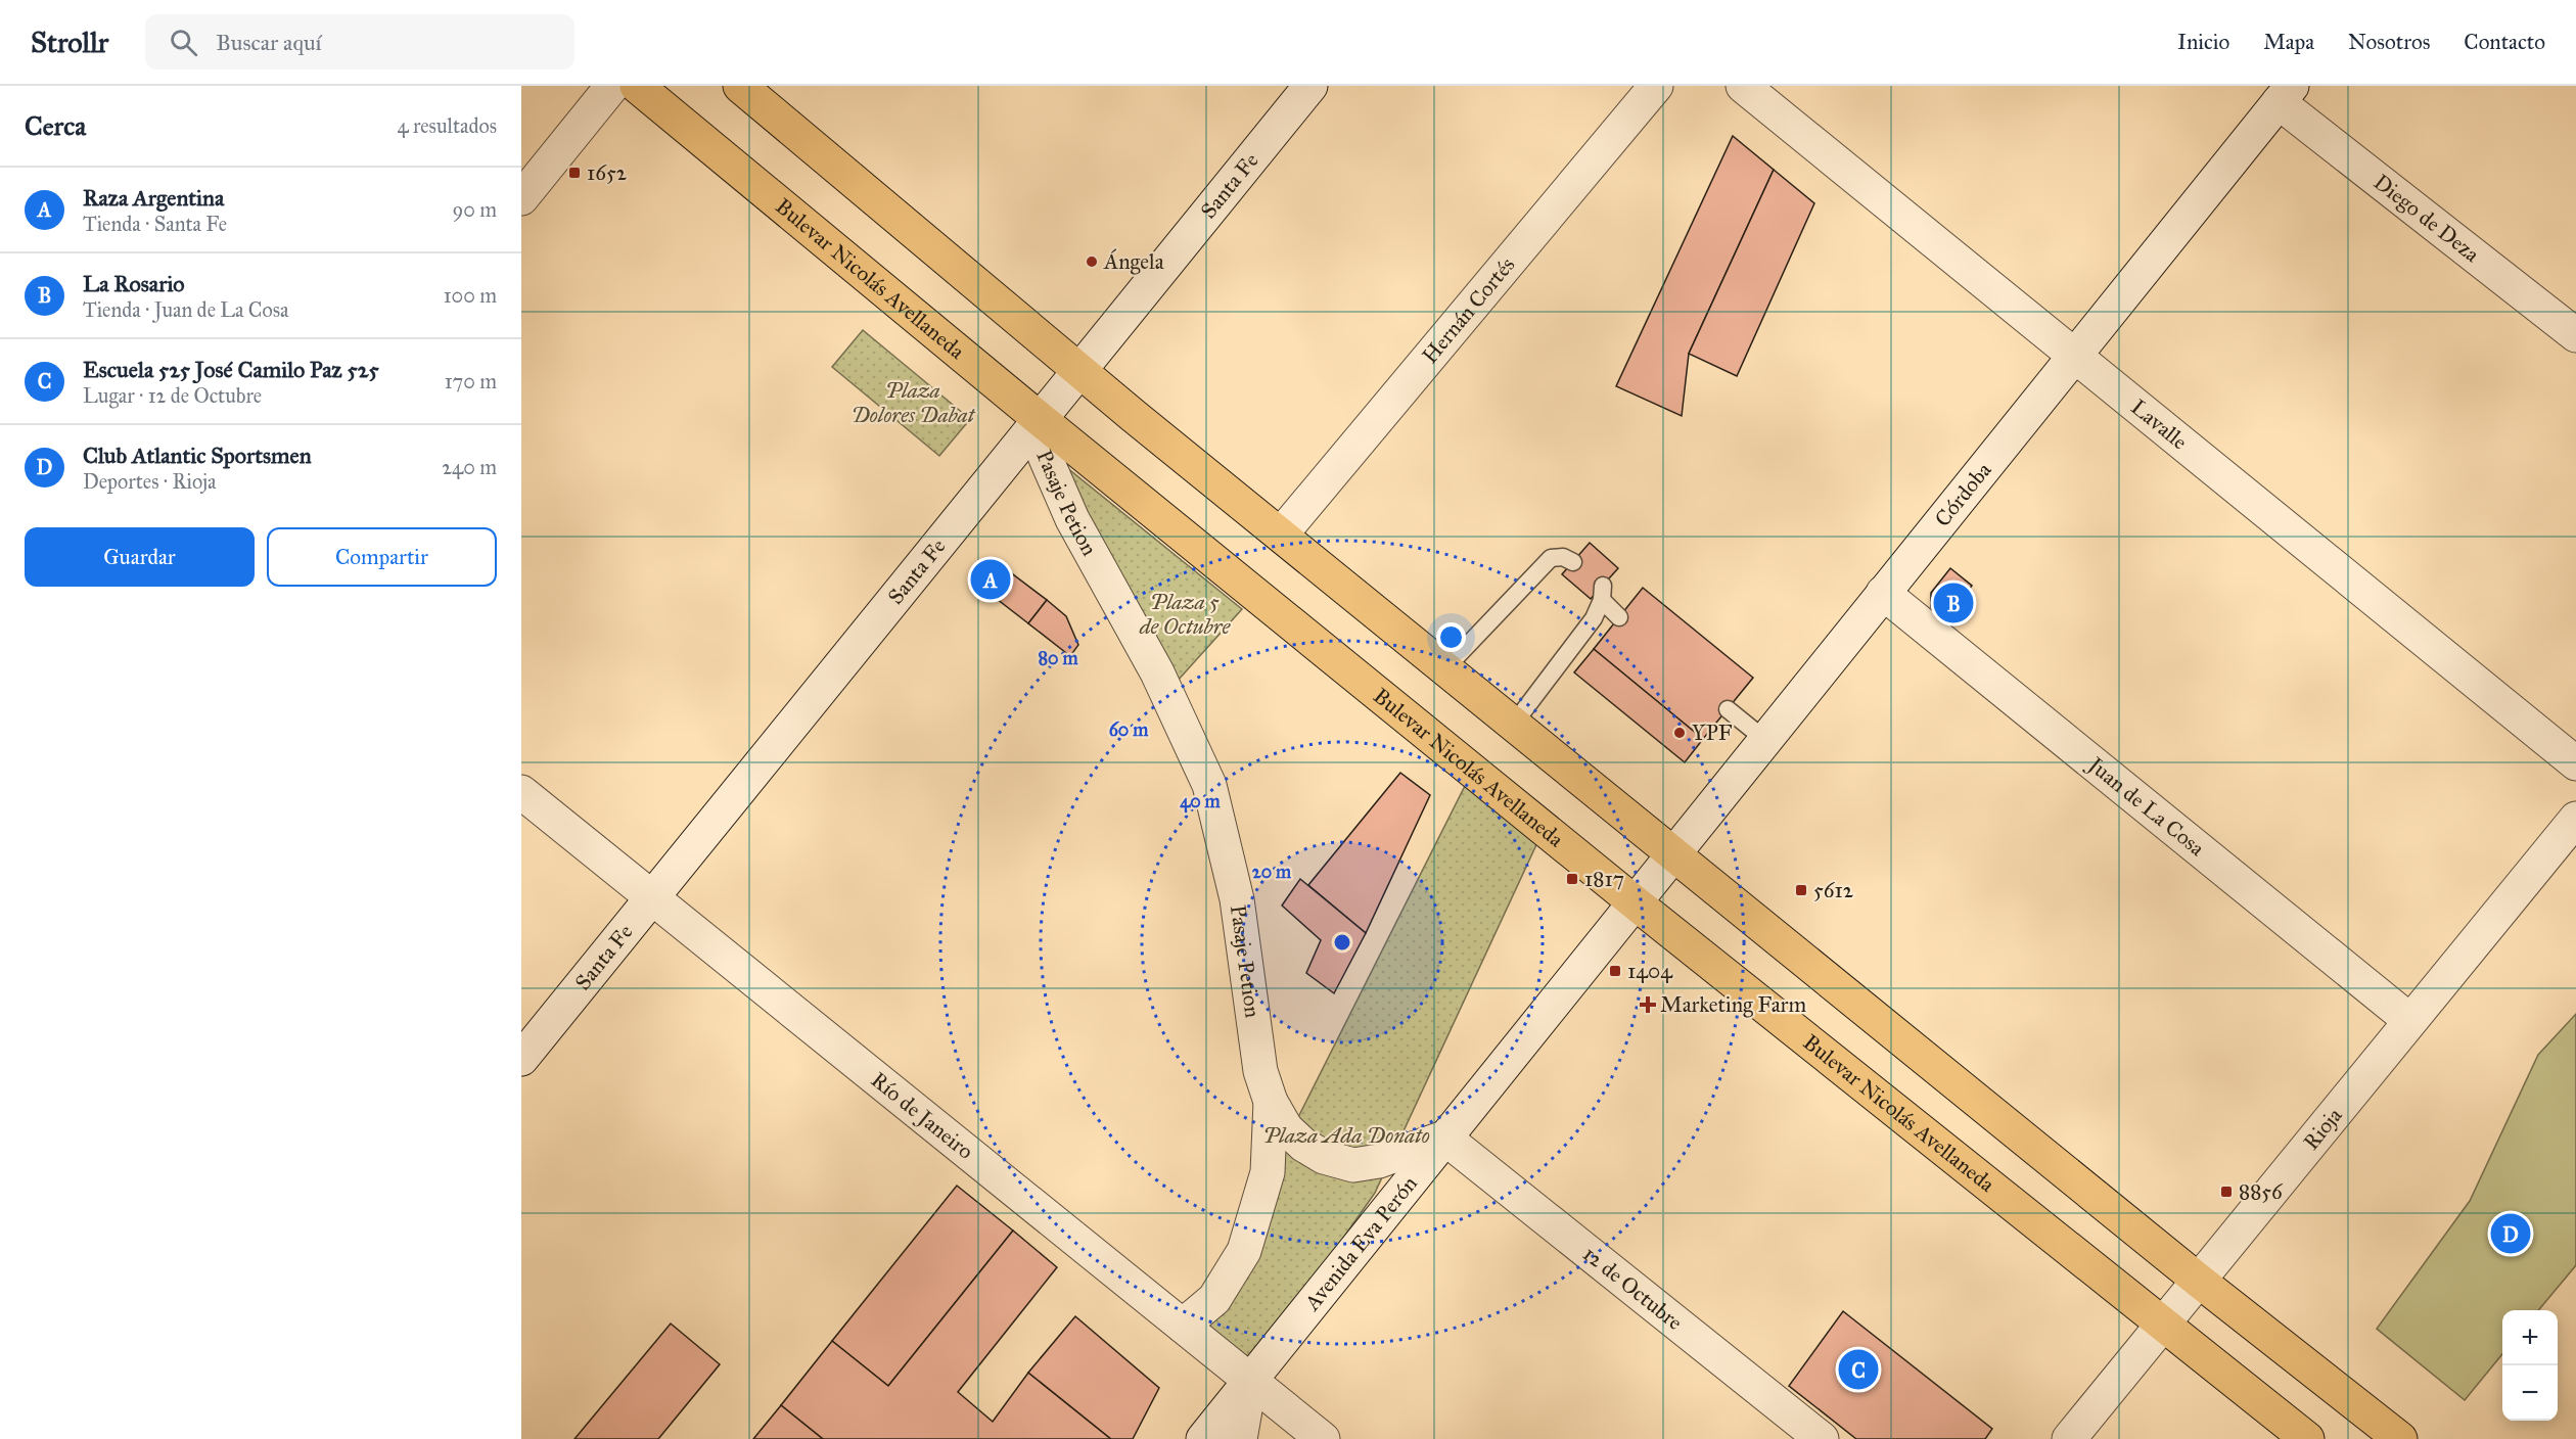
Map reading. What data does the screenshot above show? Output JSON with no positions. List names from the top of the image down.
{
  "streets": {
    "main road": ["Bulevar Nicolás Avellaneda"],
    "street": [
      "Santa Fe",
      "Diego de Deza",
      "Hernán Cortés",
      "Lavalle",
      "Córdoba",
      "Pasaje Petion",
      "Juan de La Cosa",
      "Río de Janeiro",
      "Rioja",
      "Avenida Eva Perón",
      "12 de Octubre"
    ]
  },
  "crossings": [
    ["Santa Fe", "Bulevar Nicolás Avellaneda"],
    ["Santa Fe", "Pasaje Petion"],
    ["Santa Fe", "Río de Janeiro"],
    ["Diego de Deza", "Córdoba"],
    ["Bulevar Nicolás Avellaneda", "Córdoba"],
    ["Bulevar Nicolás Avellaneda", "Pasaje Petion"],
    ["Bulevar Nicolás Avellaneda", "Rioja"],
    ["Bulevar Nicolás Avellaneda", "Avenida Eva Perón"],
    ["Lavalle", "Córdoba"],
    ["Córdoba", "Juan de La Cosa"],
    ["Córdoba", "Avenida Eva Perón"],
    ["Pasaje Petion", "Río de Janeiro"],
    ["Pasaje Petion", "Avenida Eva Perón"],
    ["Pasaje Petion", "12 de Octubre"],
    ["Juan de La Cosa", "Rioja"],
    ["Río de Janeiro", "Avenida Eva Perón"],
    ["Avenida Eva Perón", "12 de Octubre"]
  ],
  "parks": ["Plaza Dolores Dabat", "Plaza 5 de Octubre", "Plaza Ada Donato"],
  "places": {
    "transit": [
      "1652",
      "1817",
      "5612",
      "1404",
      "8856"
    ],
    "other": ["Ángela", "YPF"],
    "health": ["Marketing Farm"]
  },
  "page": {
    "header": "Strollr",
    "search": "Buscar aquí",
    "nav": [
      "Inicio",
      "Mapa",
      "Nosotros",
      "Contacto"
    ],
    "heading": ["Cerca", "4 resultados"],
    "list": [
      {
        "mark": "A",
        "name": "Raza Argentina",
        "note": "Tienda · Santa Fe",
        "value": "90 m"
      },
      {
        "mark": "B",
        "name": "La Rosario",
        "note": "Tienda · Juan de La Cosa",
        "value": "100 m"
      },
      {
        "mark": "C",
        "name": "Escuela 525 José Camilo Paz 525",
        "note": "Lugar · 12 de Octubre",
        "value": "170 m"
      },
      {
        "mark": "D",
        "name": "Club Atlantic Sportsmen",
        "note": "Deportes · Rioja",
        "value": "240 m"
      }
    ],
    "buttons": ["Guardar", "Compartir"],
    "pins": [
      "A",
      "B",
      "D",
      "C"
    ],
    "map_buttons": ["+", "−"]
  },
  "rings": [
    "80 m",
    "60 m",
    "40 m",
    "20 m"
  ]
}
